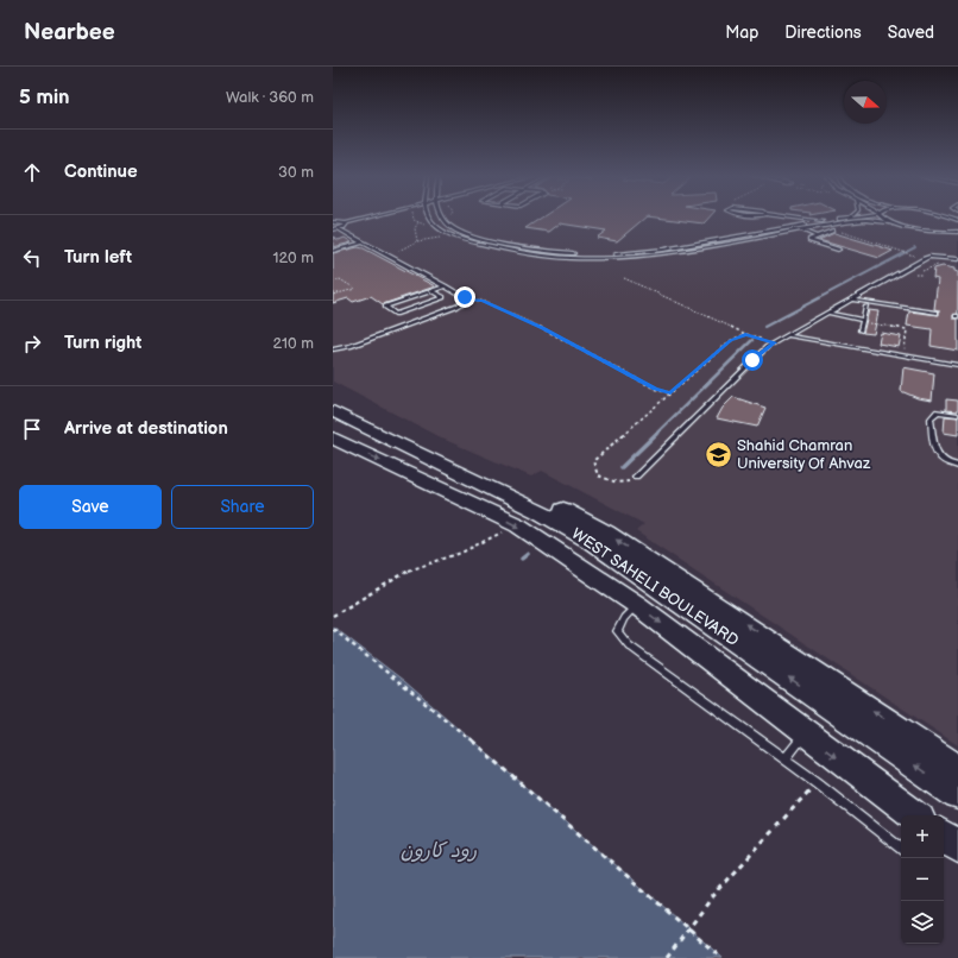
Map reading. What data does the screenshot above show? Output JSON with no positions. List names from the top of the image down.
{
  "streets": {
    "main road": ["WEST SAHELI BOULEVARD"]
  },
  "water": ["رود کارون"],
  "places": {
    "school or university": ["Shahid Chamran University Of Ahvaz"]
  },
  "north": "right",
  "page": {
    "header": "Nearbee",
    "nav": ["Map", "Directions", "Saved"],
    "heading": ["5 min", "Walk · 360 m"],
    "list": [
      ["Continue", "30 m"],
      ["Turn left", "120 m"],
      ["Turn right", "210 m"],
      "Arrive at destination"
    ],
    "buttons": ["Save", "Share"],
    "map_buttons": ["+", "−"]
  }
}
